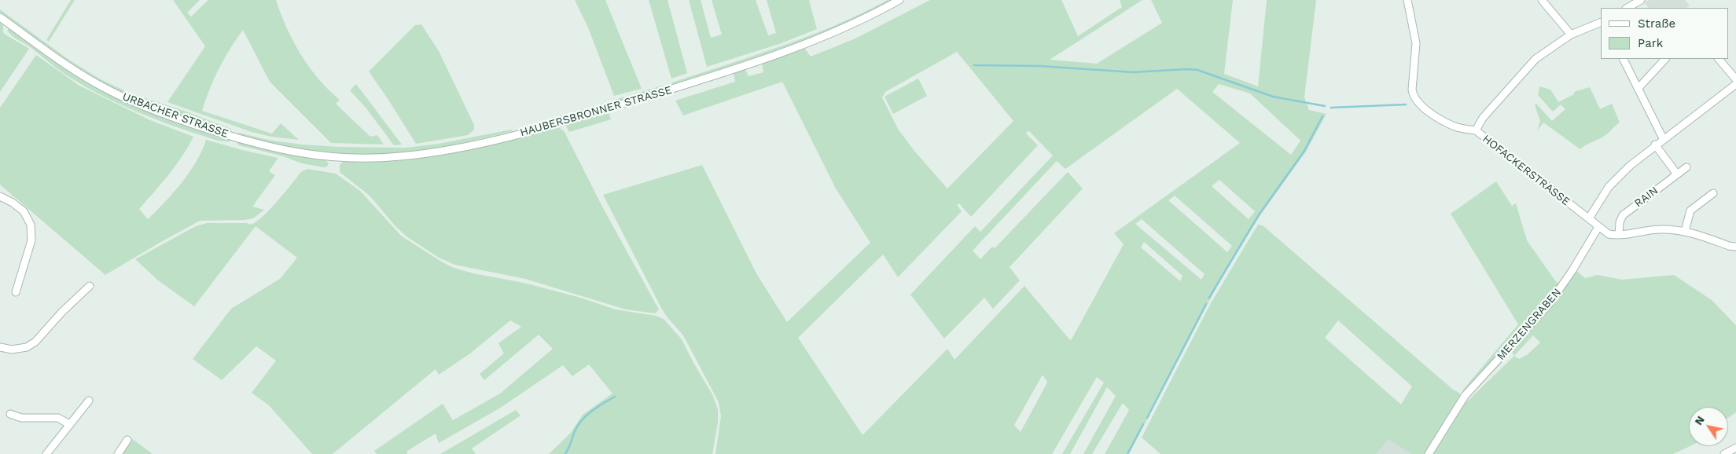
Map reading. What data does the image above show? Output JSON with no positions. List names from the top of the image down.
{
  "streets": {
    "street": [
      "HAUBERSBRONNER STRASSE",
      "URBACHER STRASSE",
      "HOFACKERSTRASSE",
      "RAIN",
      "MERZENGRABEN"
    ]
  },
  "crossings": [
    ["HAUBERSBRONNER STRASSE", "URBACHER STRASSE"],
    ["HOFACKERSTRASSE", "RAIN"],
    ["HOFACKERSTRASSE", "MERZENGRABEN"]
  ],
  "legend": ["Straße", "Park"],
  "north": "top left"
}
